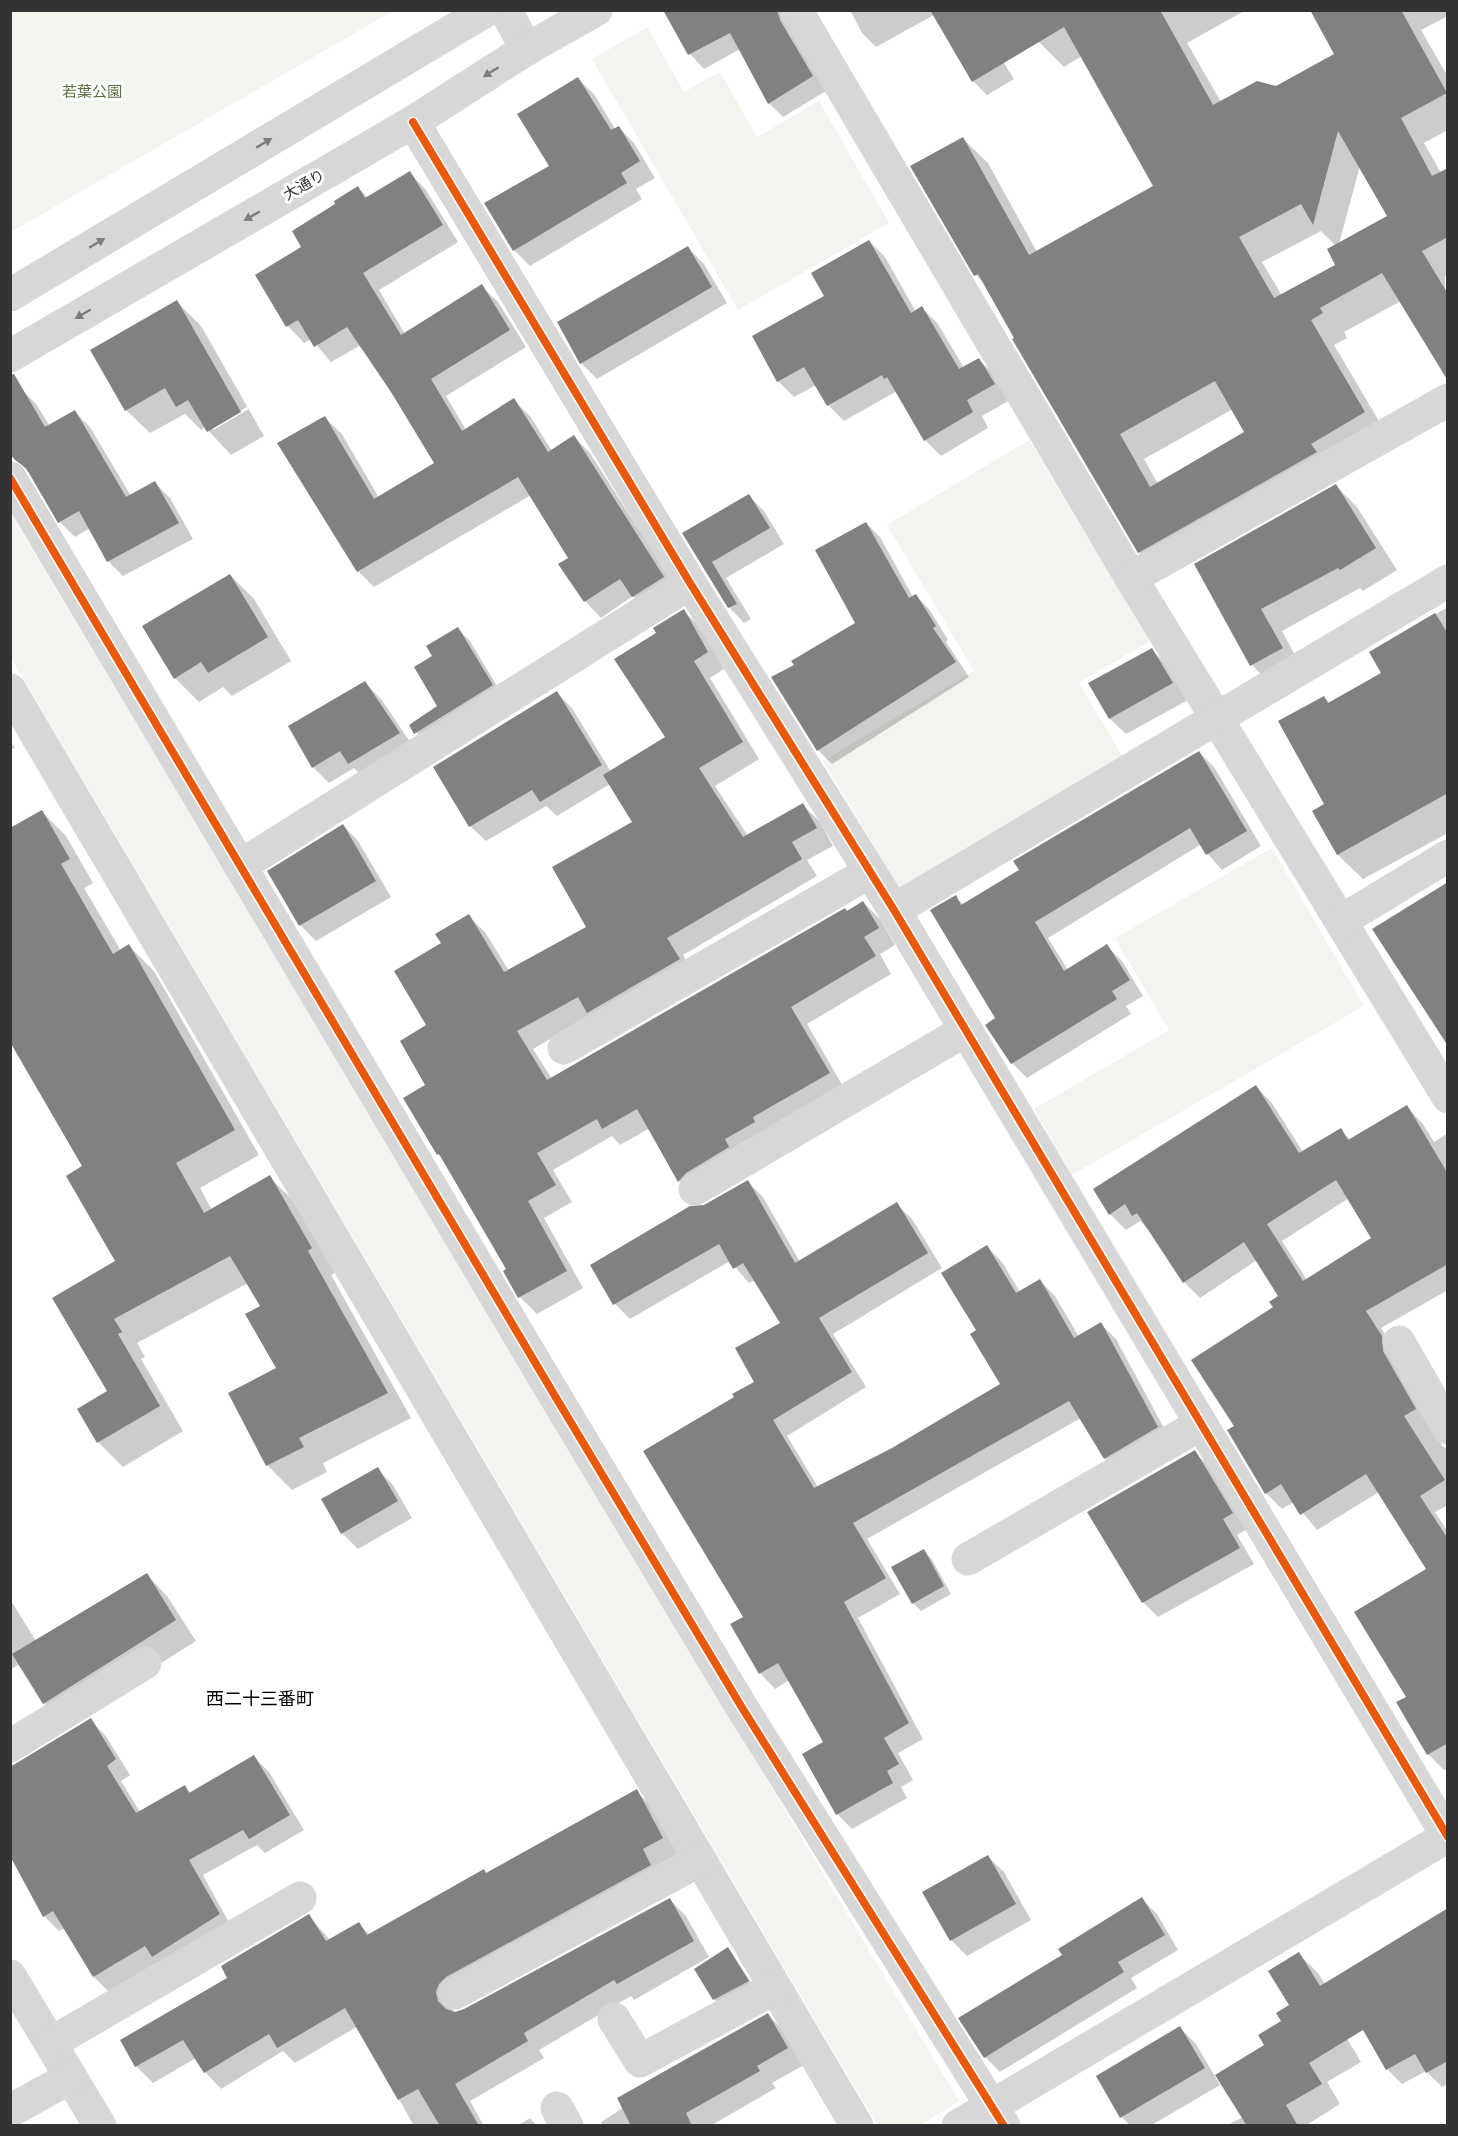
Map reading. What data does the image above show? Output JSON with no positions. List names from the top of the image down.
{
  "streets": {
    "street": ["大通り"]
  },
  "districts": ["西二十三番町"],
  "parks": ["若葉公園"]
}
